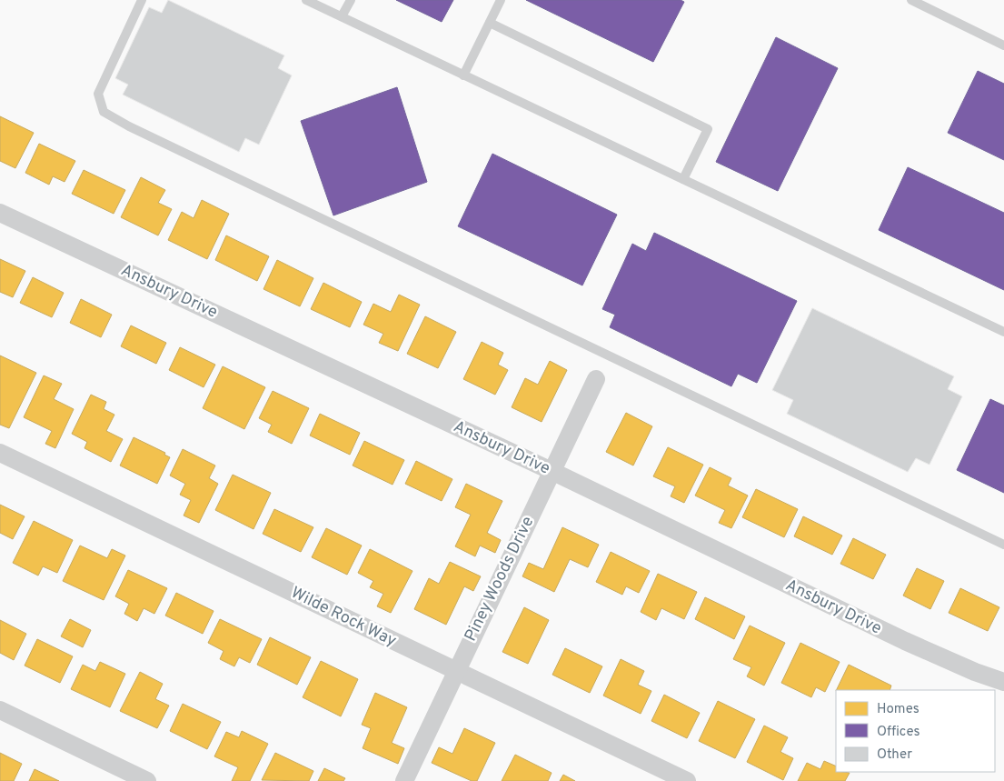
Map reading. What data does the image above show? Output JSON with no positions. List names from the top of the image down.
{
  "streets": {
    "street": ["Ansbury Drive", "Piney Woods Drive", "Wilde Rock Way"]
  },
  "crossings": [
    ["Ansbury Drive", "Piney Woods Drive"],
    ["Piney Woods Drive", "Wilde Rock Way"]
  ],
  "legend": ["Homes", "Offices", "Other"]
}
